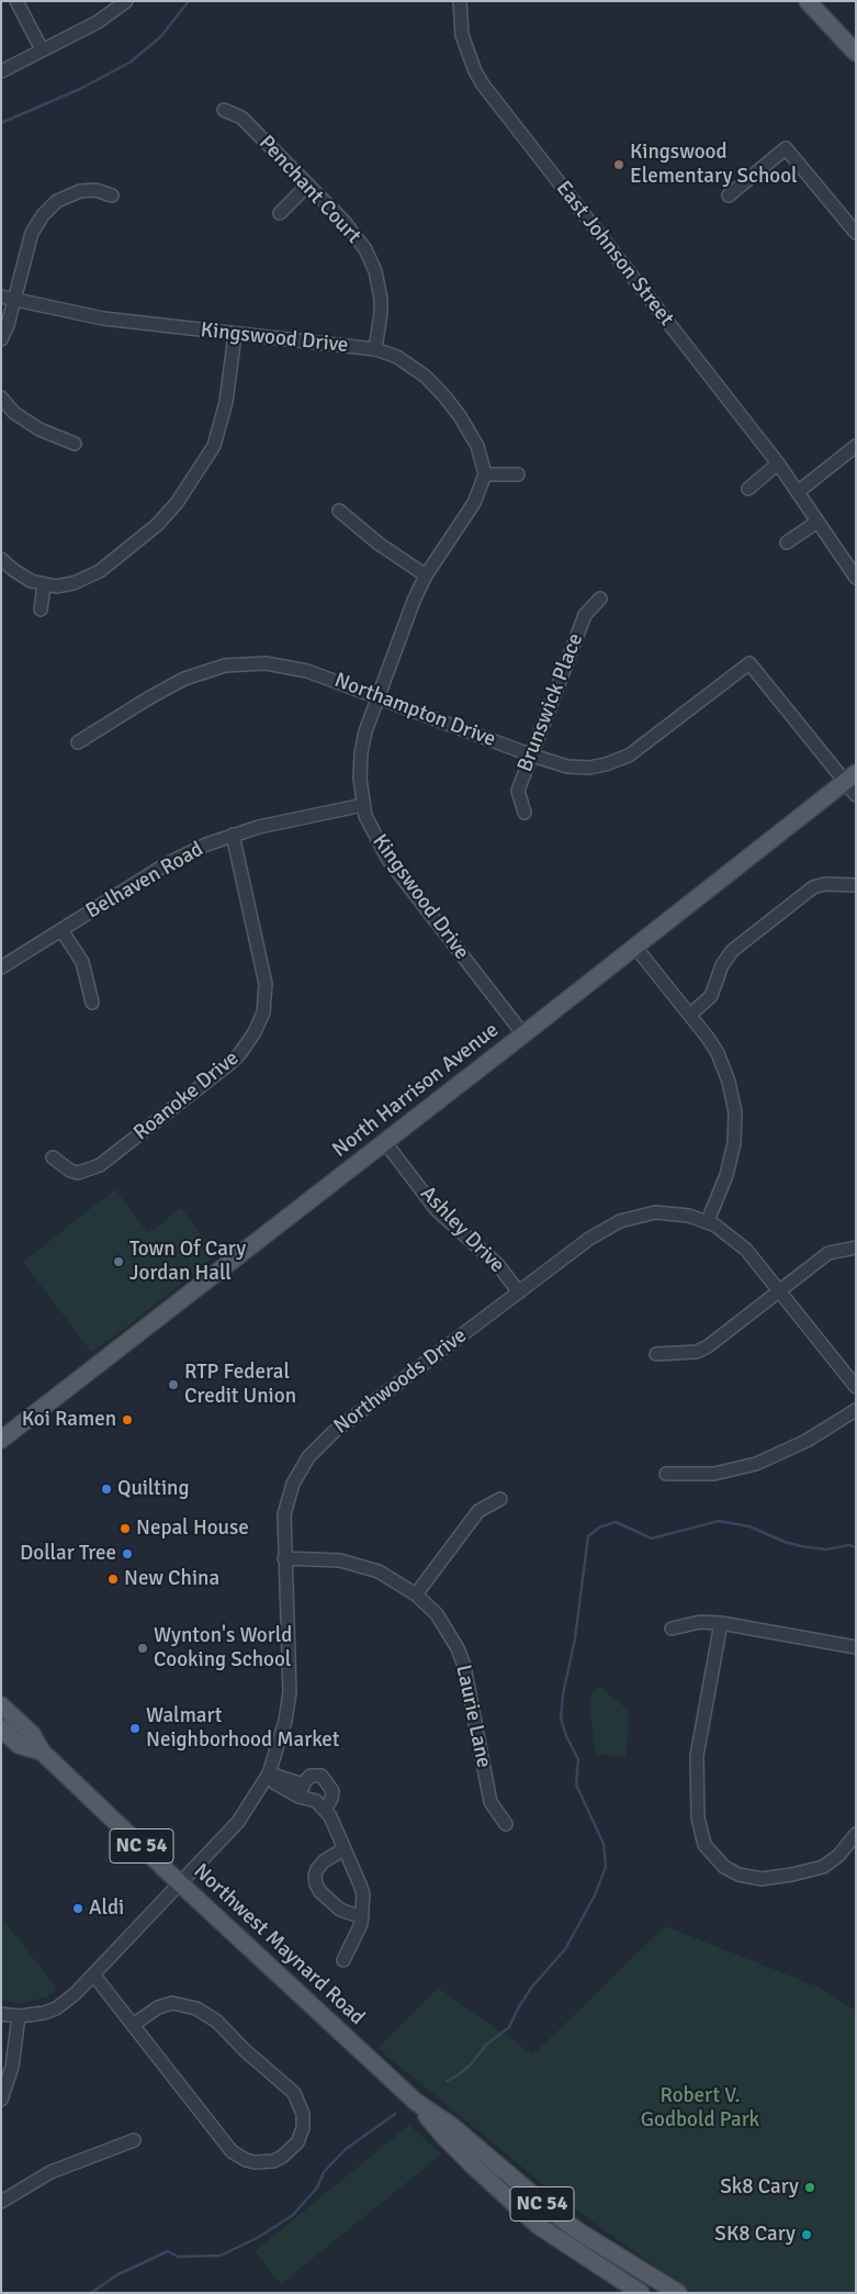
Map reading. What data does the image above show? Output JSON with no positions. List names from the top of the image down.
{
  "streets": {
    "main road": ["North Harrison Avenue", "NC 54", "Northwest Maynard Road"],
    "street": [
      "Penchant Court",
      "East Johnson Street",
      "Kingswood Drive",
      "Brunswick Place",
      "Northampton Drive",
      "Belhaven Road",
      "Roanoke Drive",
      "Ashley Drive",
      "Northwoods Drive",
      "Laurie Lane"
    ]
  },
  "crossings": [
    ["Penchant Court", "Kingswood Drive"],
    ["Kingswood Drive", "Northampton Drive"],
    ["Kingswood Drive", "Belhaven Road"],
    ["Kingswood Drive", "North Harrison Avenue"],
    ["Brunswick Place", "Northampton Drive"],
    ["Northampton Drive", "North Harrison Avenue"],
    ["Belhaven Road", "Roanoke Drive"],
    ["North Harrison Avenue", "Ashley Drive"],
    ["Ashley Drive", "Northwoods Drive"],
    ["Northwoods Drive", "Laurie Lane"],
    ["Northwoods Drive", "Northwest Maynard Road"]
  ],
  "parks": ["Robert V. Godbold Park"],
  "places": [
    "Kingswood Elementary School",
    "Town Of Cary Jordan Hall",
    "RTP Federal Credit Union",
    "Koi Ramen",
    "Quilting",
    "Nepal House",
    "Dollar Tree",
    "New China",
    "Wynton's World Cooking School",
    "Walmart Neighborhood Market",
    "Aldi",
    "Sk8 Cary",
    "SK8 Cary"
  ]
}
